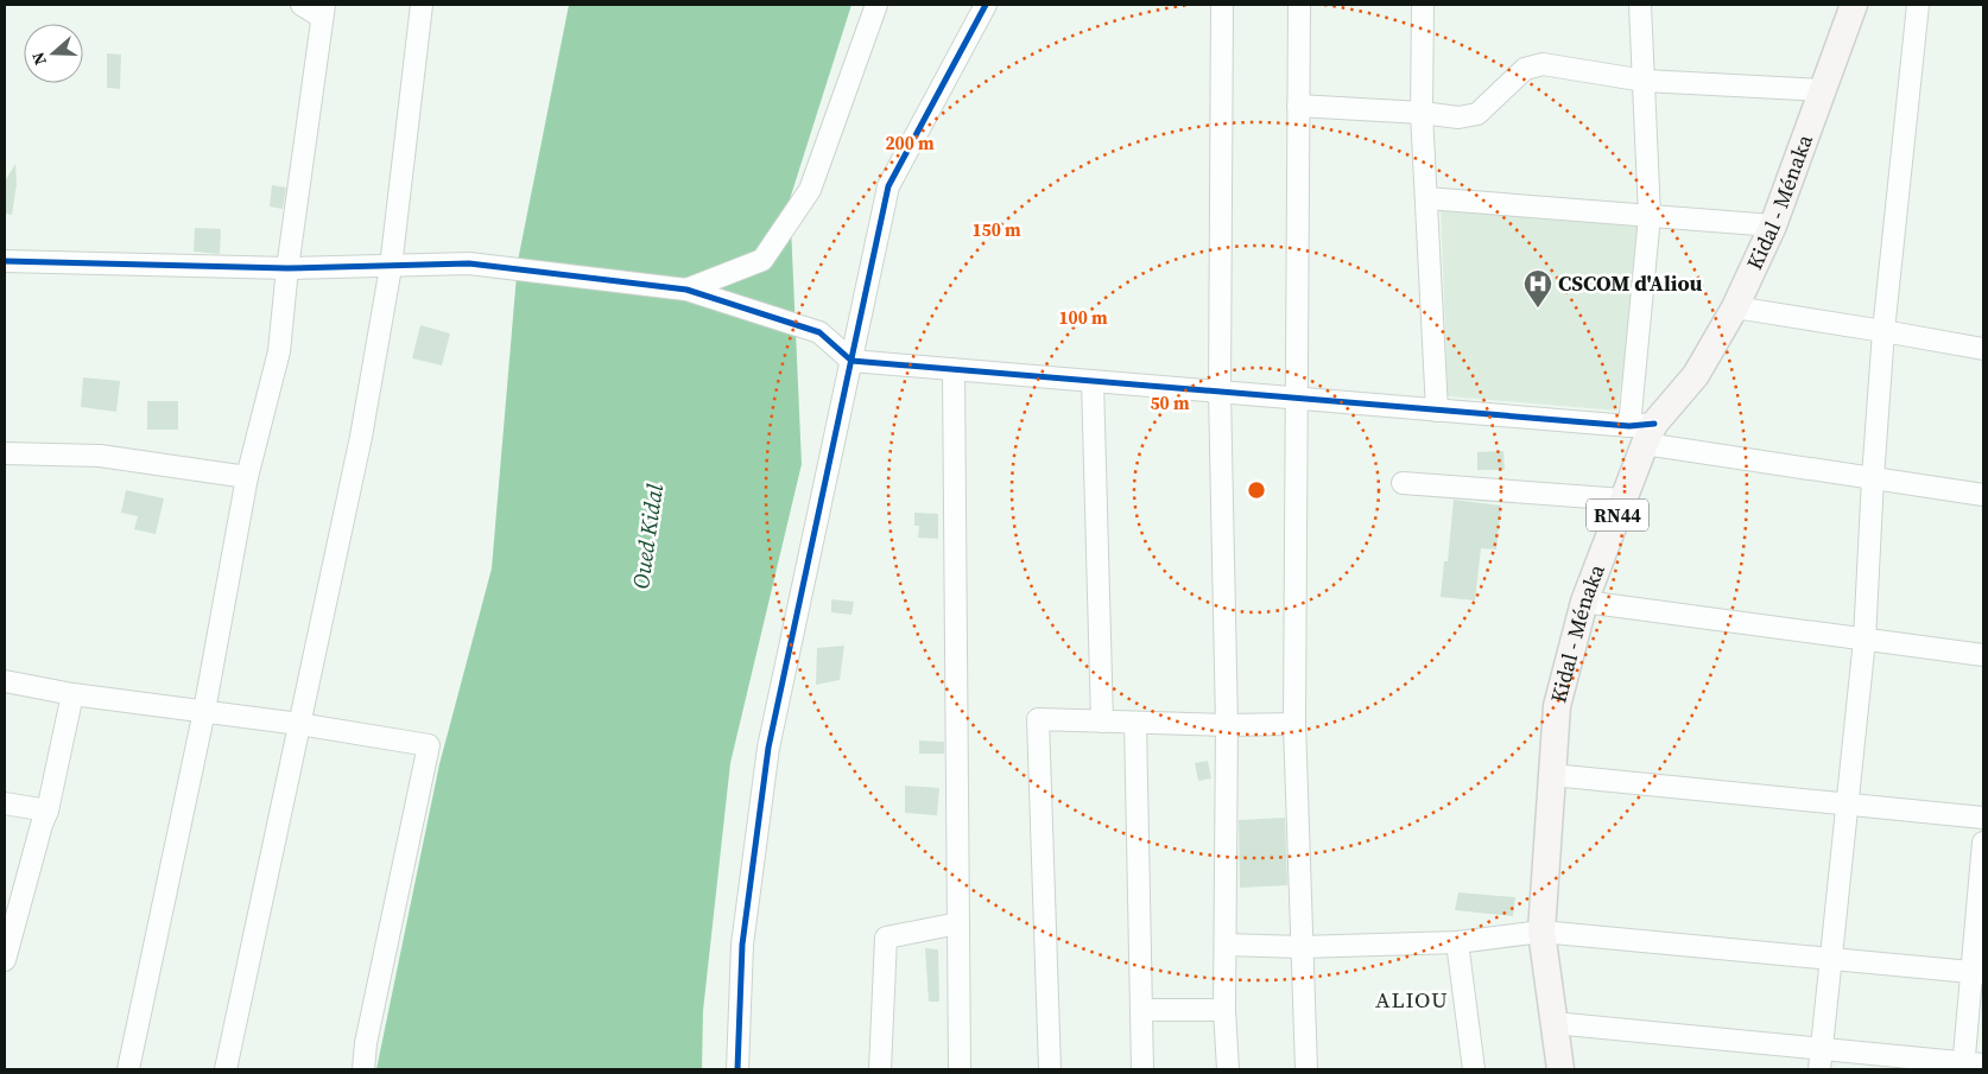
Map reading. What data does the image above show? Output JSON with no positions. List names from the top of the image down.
{
  "streets": {
    "main road": ["Kidal - Ménaka", "RN44"]
  },
  "districts": ["ALIOU"],
  "water": ["Oued Kidal"],
  "places": {
    "hospital": ["CSCOM d'Aliou"]
  },
  "north": "left",
  "rings": [
    "200 m",
    "150 m",
    "100 m",
    "50 m"
  ]
}
